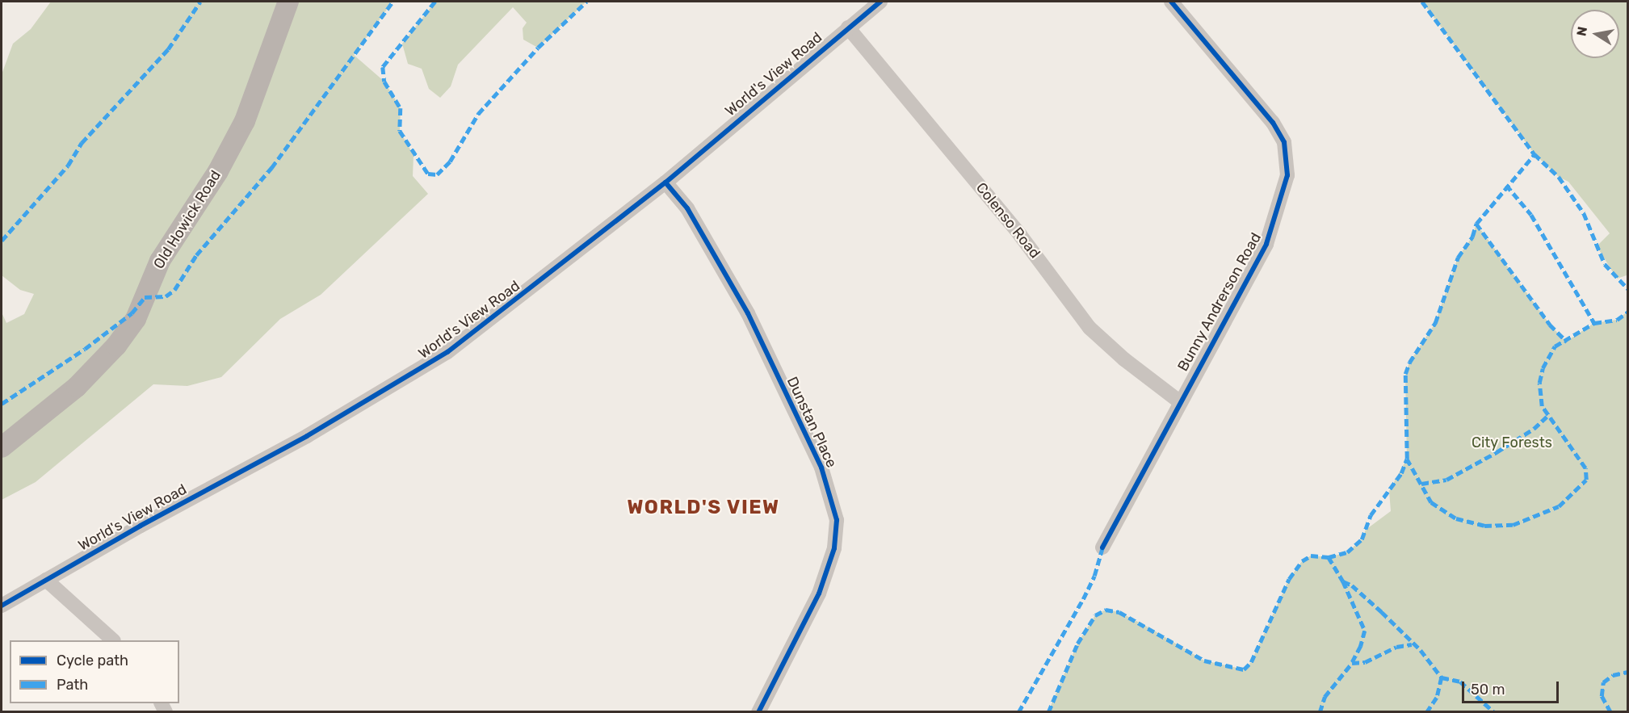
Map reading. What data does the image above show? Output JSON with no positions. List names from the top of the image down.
{
  "streets": {
    "main road": ["Old Howick Road"],
    "street": [
      "World's View Road",
      "Colenso Road",
      "Bunny Andrerson Road",
      "Dunstan Place"
    ]
  },
  "crossings": [
    ["World's View Road", "Colenso Road"],
    ["World's View Road", "Dunstan Place"],
    ["Colenso Road", "Bunny Andrerson Road"]
  ],
  "districts": ["WORLD'S VIEW"],
  "parks": ["City Forests"],
  "legend": ["Cycle path", "Path"],
  "scale_bar": "50 m",
  "north": "left"
}
